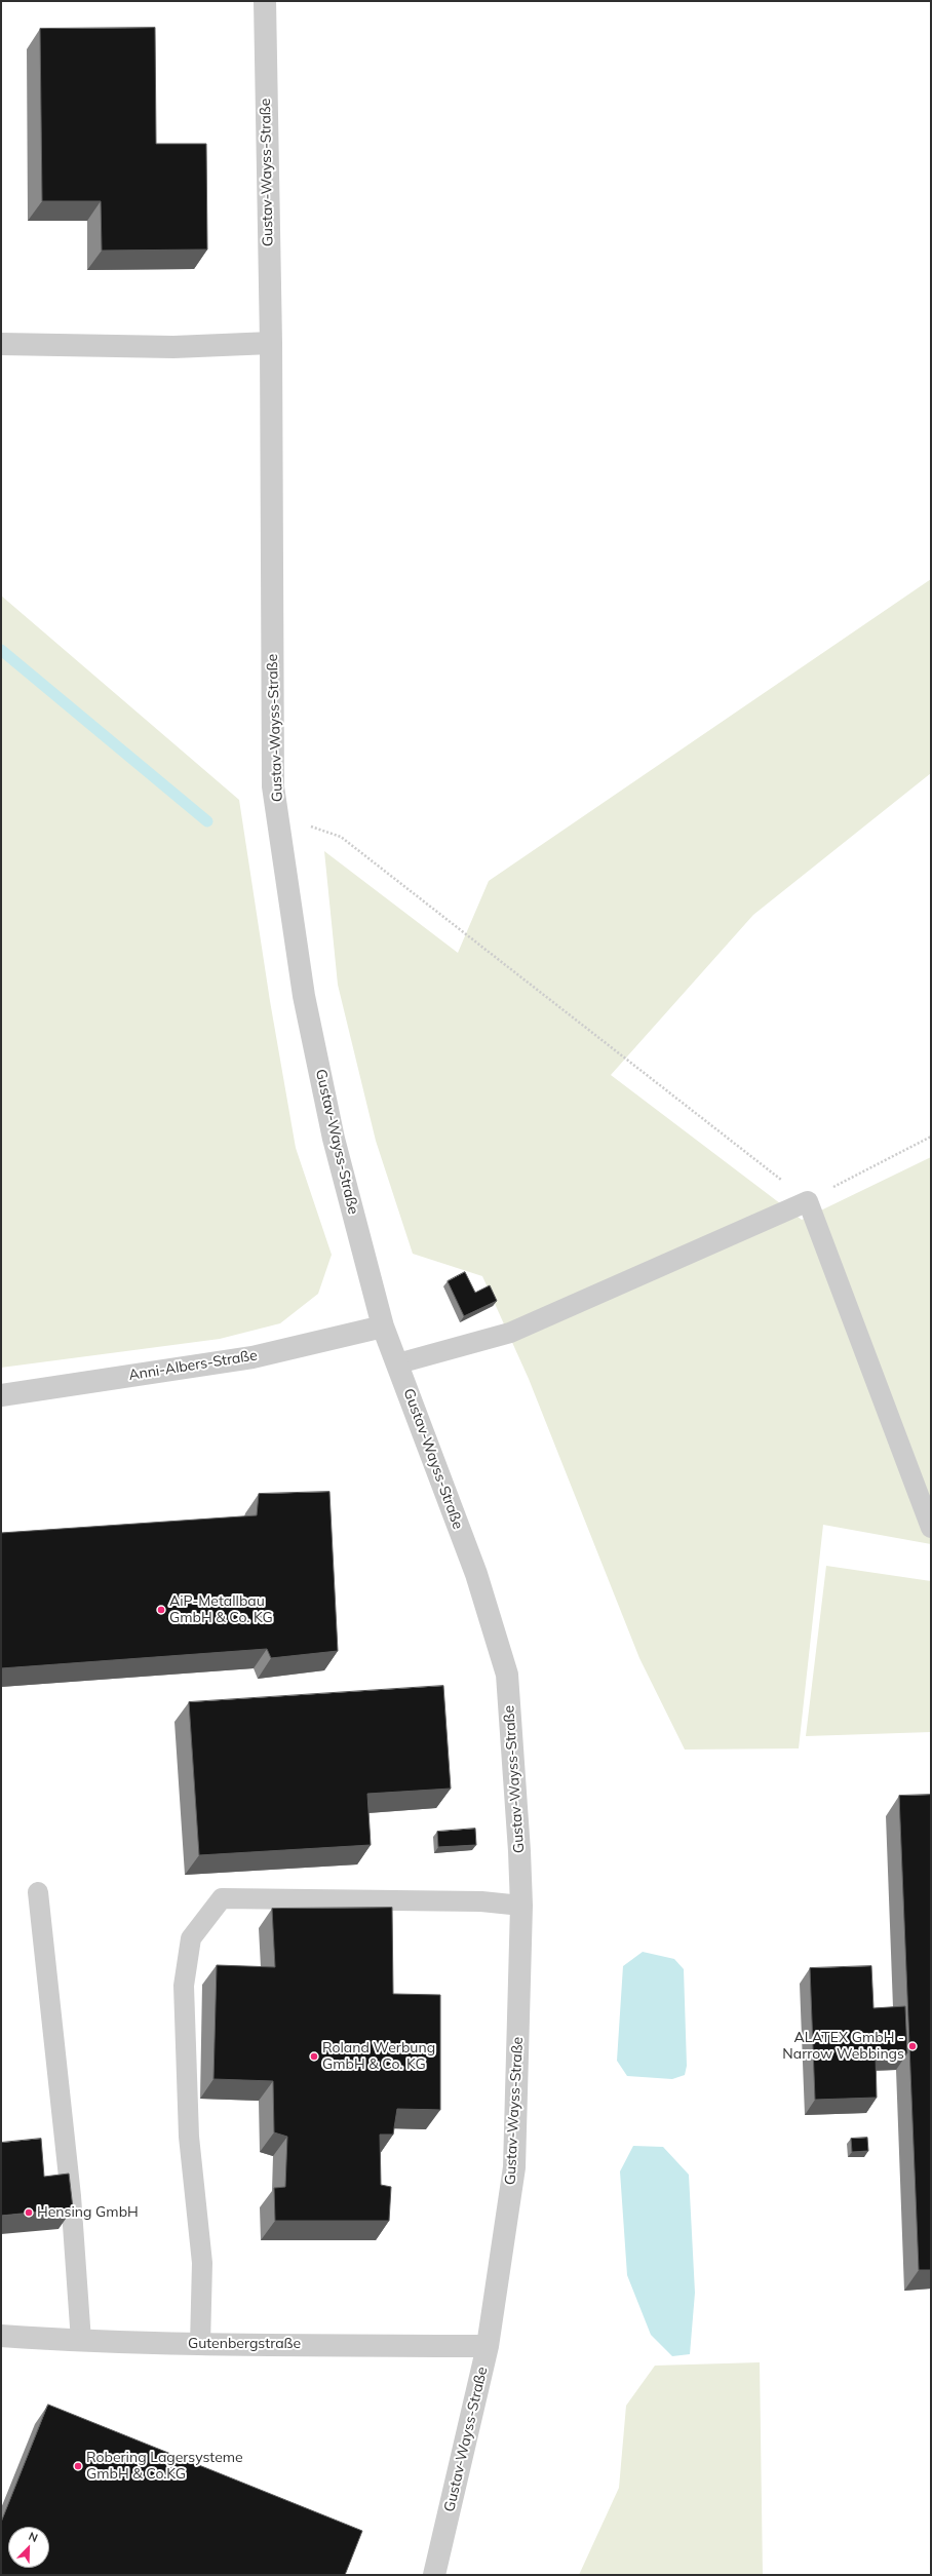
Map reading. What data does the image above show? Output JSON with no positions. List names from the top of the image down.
{
  "streets": {
    "street": ["Gustav-Wayss-Straße", "Anni-Albers-Straße", "Gutenbergstraße"]
  },
  "crossings": [
    ["Gustav-Wayss-Straße", "Anni-Albers-Straße"],
    ["Gustav-Wayss-Straße", "Gutenbergstraße"]
  ],
  "places": [
    "AiP-Metallbau GmbH & Co. KG",
    "ALATEX GmbH - Narrow Webbings",
    "Roland Werbung GmbH & Co. KG",
    "Hensing GmbH",
    "Robering Lagersysteme GmbH & Co.KG"
  ],
  "north": "top right"
}
